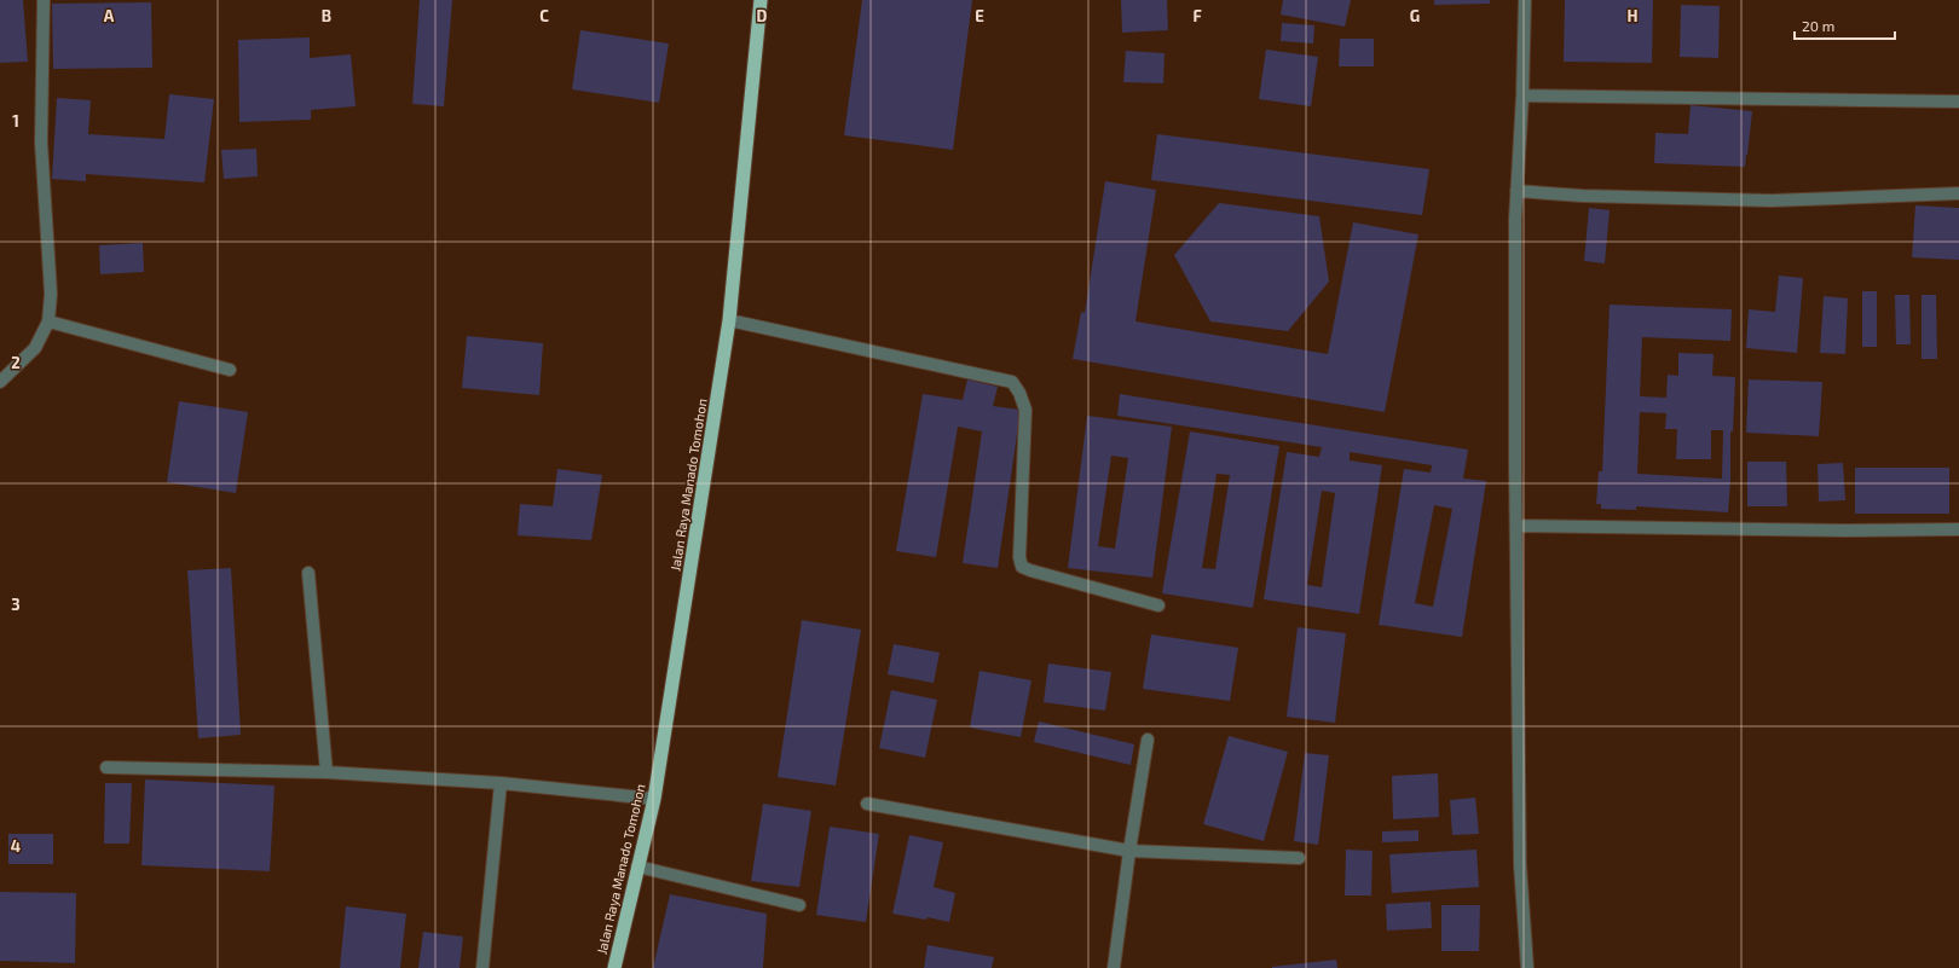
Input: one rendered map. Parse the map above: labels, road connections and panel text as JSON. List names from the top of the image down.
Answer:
{
  "streets": {
    "highway": ["Jalan Raya Manado Tomohon"]
  },
  "scale_bar": "20 m",
  "grid": {
    "columns": [
      "A",
      "B",
      "C",
      "D",
      "E",
      "F",
      "G",
      "H"
    ],
    "rows": [
      "1",
      "2",
      "3",
      "4"
    ]
  }
}
